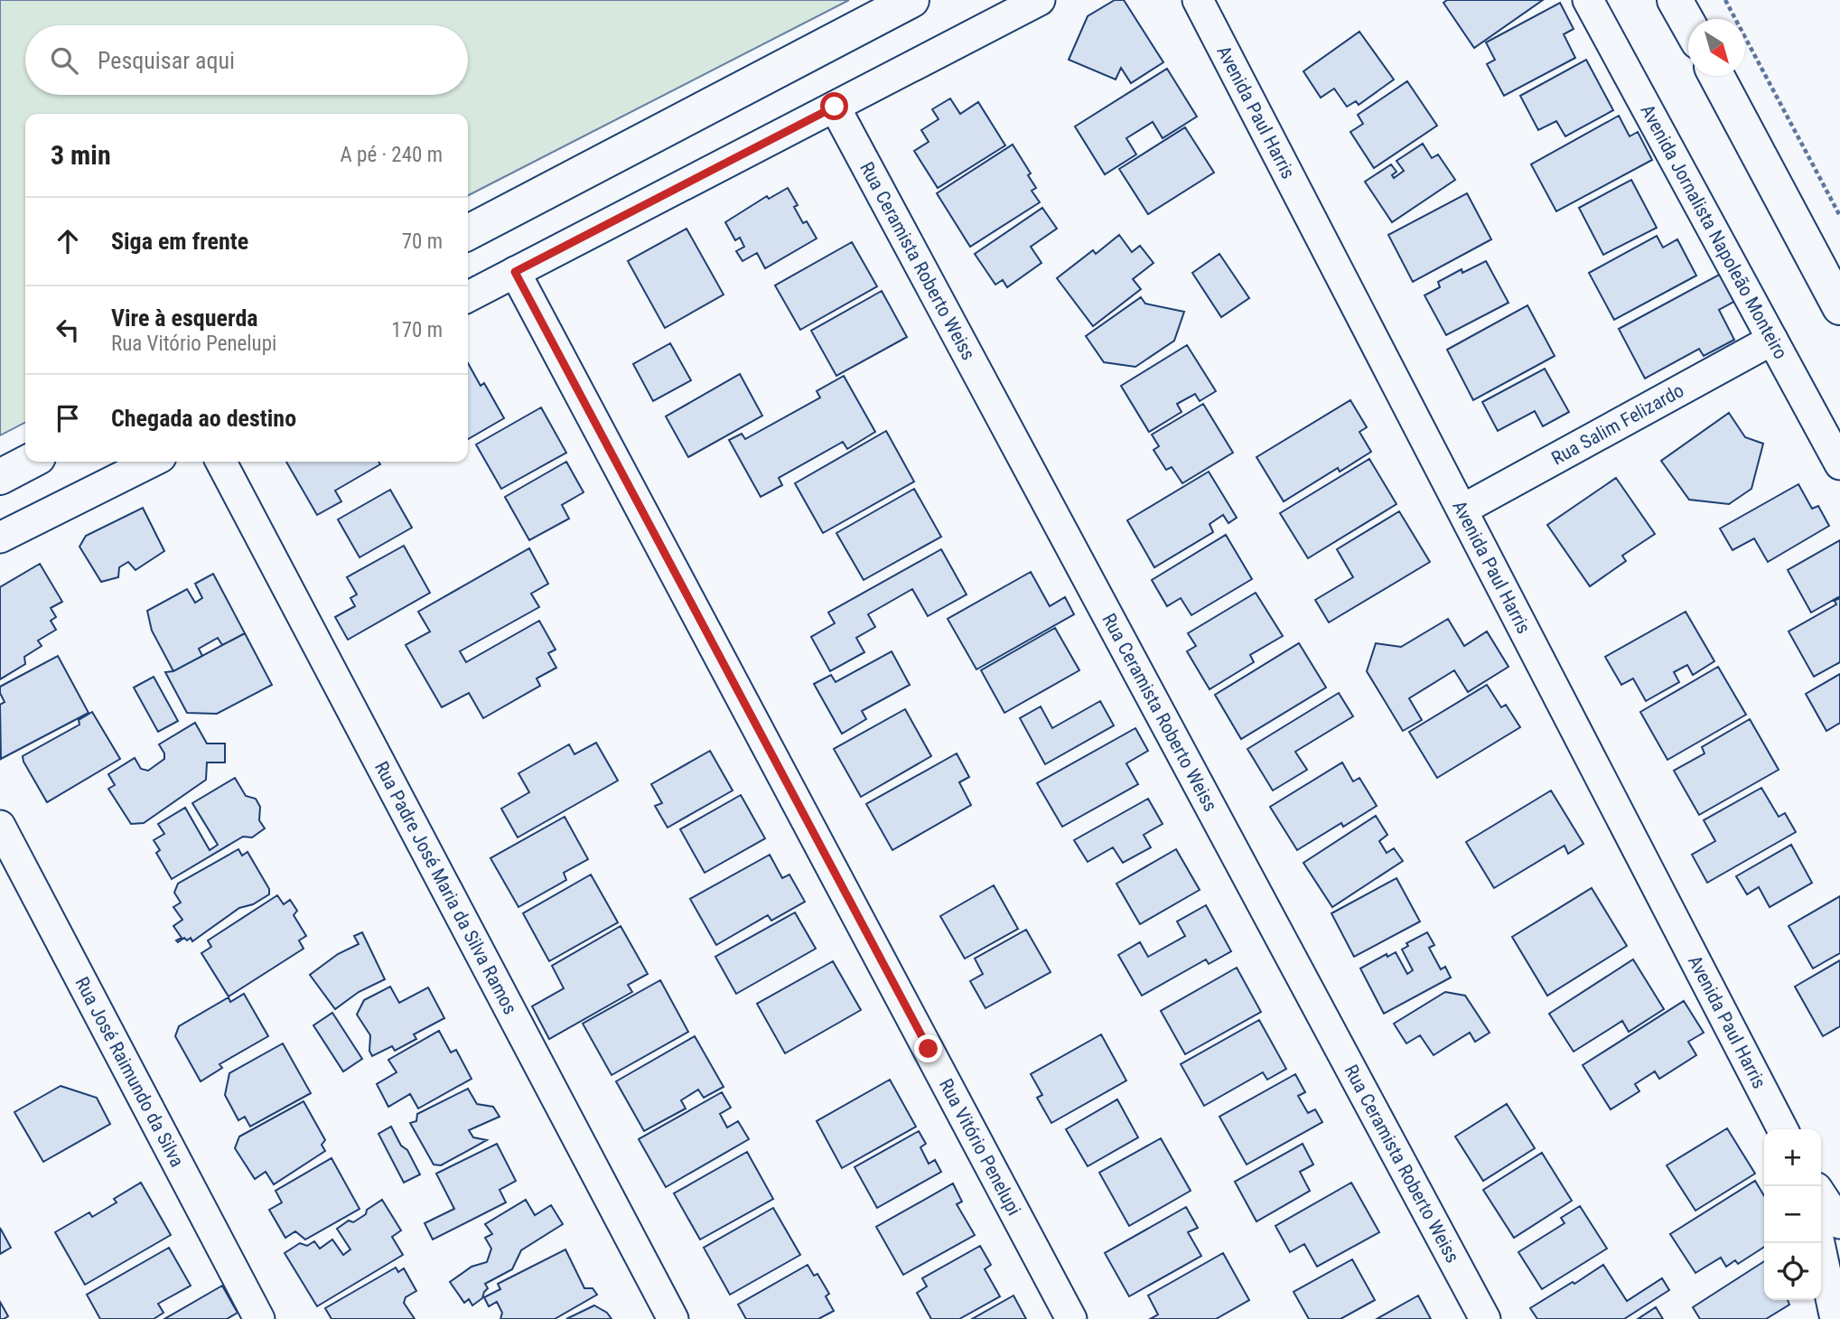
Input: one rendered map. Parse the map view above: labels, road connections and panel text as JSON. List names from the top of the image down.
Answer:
{
  "streets": {
    "street": [
      "Avenida Paul Harris",
      "Avenida Jornalista Napoleão Monteiro",
      "Rua Ceramista Roberto Weiss",
      "Rua Salim Felizardo",
      "Rua Padre José Maria da Silva Ramos",
      "Rua José Raimundo da Silva",
      "Rua Vitório Penelupi"
    ]
  },
  "crossings": [
    ["Avenida Paul Harris", "Rua Salim Felizardo"],
    ["Avenida Jornalista Napoleão Monteiro", "Rua Salim Felizardo"]
  ],
  "north": "bottom right",
  "page": {
    "search": "Pesquisar aqui",
    "heading": ["3 min", "A pé · 240 m"],
    "list": [
      ["Siga em frente", "70 m"],
      ["Vire à esquerda", "Rua Vitório Penelupi", "170 m"],
      "Chegada ao destino"
    ],
    "map_buttons": ["+", "−"]
  }
}
